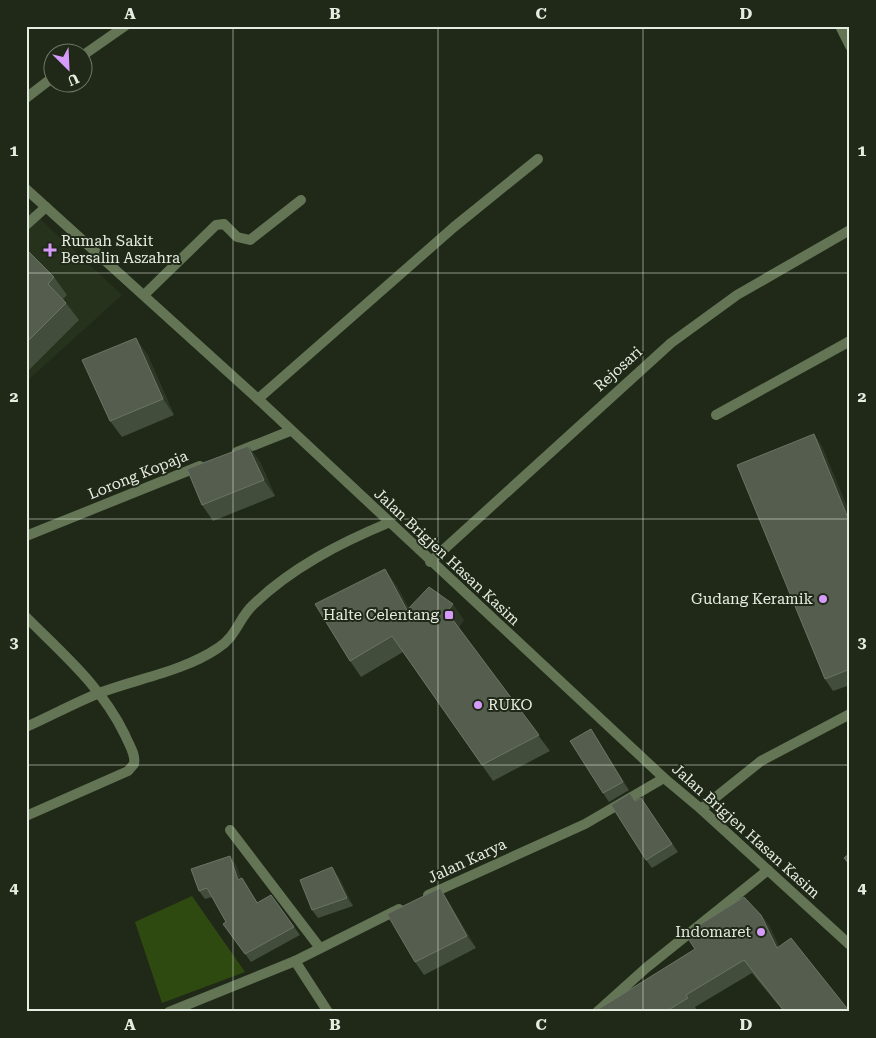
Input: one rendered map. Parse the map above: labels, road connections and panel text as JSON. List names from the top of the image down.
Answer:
{
  "streets": {
    "street": [
      "Rejosari",
      "Lorong Kopaja",
      "Jalan Brigjen Hasan Kasim",
      "Jalan Karya"
    ]
  },
  "crossings": [
    ["Rejosari", "Jalan Brigjen Hasan Kasim"],
    ["Jalan Brigjen Hasan Kasim", "Jalan Karya"]
  ],
  "places": {
    "health": ["Rumah Sakit Bersalin Aszahra"],
    "other": ["Gudang Keramik", "RUKO", "Indomaret"],
    "transit": ["Halte Celentang"]
  },
  "north": "bottom right",
  "grid": {
    "columns": [
      "A",
      "B",
      "C",
      "D"
    ],
    "rows": [
      "1",
      "2",
      "3",
      "4"
    ]
  }
}
